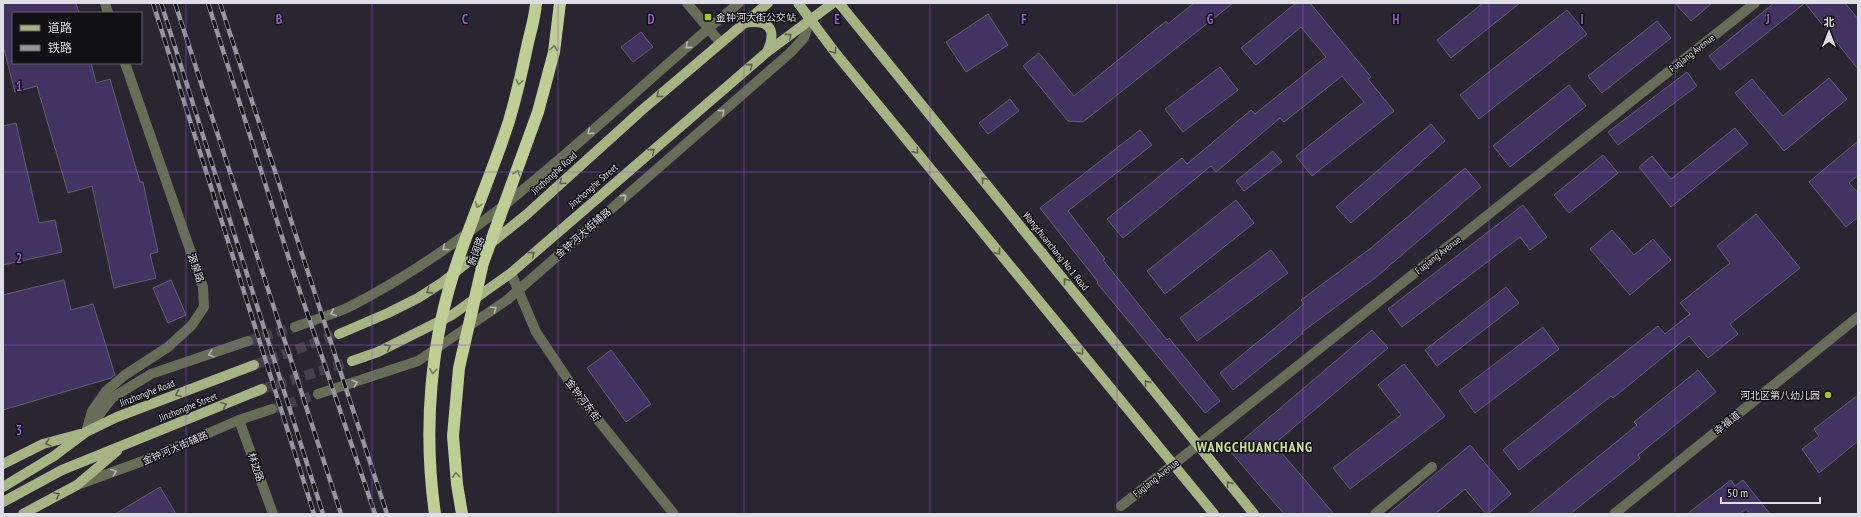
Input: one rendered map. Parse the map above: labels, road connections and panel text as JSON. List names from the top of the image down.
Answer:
{
  "streets": {
    "highway": ["新阔路"],
    "main road": ["Jinzhonghe Road", "Jinzhonghe Street", "Wangchuanchang No.1 Road"],
    "street": [
      "Fuqiang Avenue",
      "金钟河大街辅路",
      "源泉路",
      "金钟河东街",
      "幸福道",
      "林边路"
    ]
  },
  "crossings": [
    ["Fuqiang Avenue", "Wangchuanchang No.1 Road"],
    ["Jinzhonghe Road", "源泉路"],
    ["Jinzhonghe Street", "金钟河大街辅路"],
    ["Jinzhonghe Street", "金钟河东街"],
    ["金钟河大街辅路", "金钟河东街"],
    ["金钟河大街辅路", "林边路"]
  ],
  "one_way": ["Jinzhonghe Road", "Jinzhonghe Street"],
  "districts": ["WANGCHUANCHANG"],
  "places": {
    "transit": ["金钟河大街公交站"],
    "other": ["河北区第八幼儿园"]
  },
  "legend": ["道路", "铁路"],
  "scale_bar": "50 m",
  "north": "top",
  "grid": {
    "columns": [
      "B",
      "C",
      "D",
      "E",
      "F",
      "G",
      "H",
      "I",
      "J"
    ],
    "rows": ["1", "2", "3"]
  }
}
